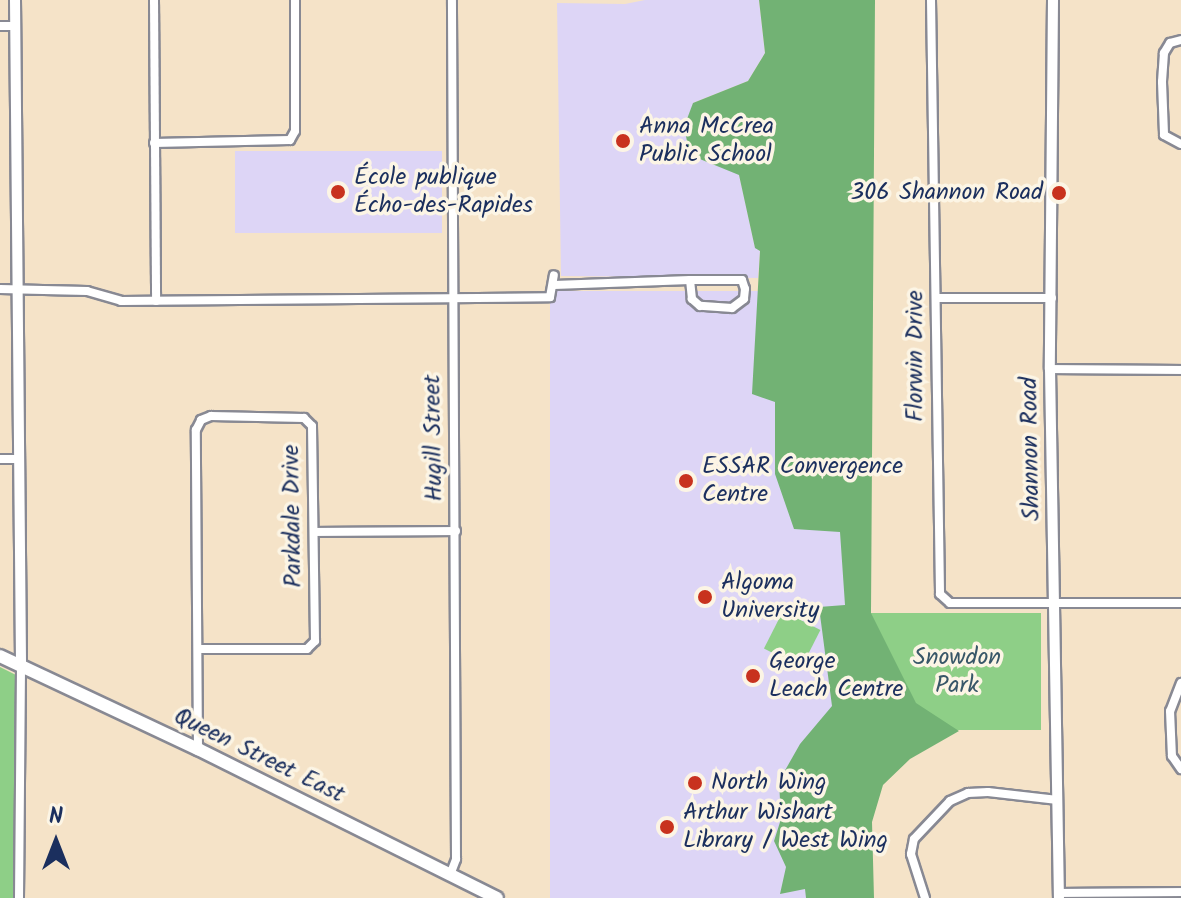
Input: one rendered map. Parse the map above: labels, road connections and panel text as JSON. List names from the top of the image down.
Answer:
{
  "streets": {
    "main road": ["Queen Street East"],
    "street": [
      "Florwin Drive",
      "Hugill Street",
      "Shannon Road",
      "Parkdale Drive"
    ]
  },
  "crossings": [
    ["Florwin Drive", "Shannon Road"],
    ["Hugill Street", "Queen Street East"],
    ["Parkdale Drive", "Queen Street East"]
  ],
  "parks": ["Snowdon Park"],
  "places": [
    "Anna McCrea Public School",
    "École publique Écho-des-Rapides",
    "306 Shannon Road",
    "ESSAR Convergence Centre",
    "Algoma University",
    "George Leach Centre",
    "North Wing",
    "Arthur Wishart Library / West Wing"
  ],
  "north": "top"
}
